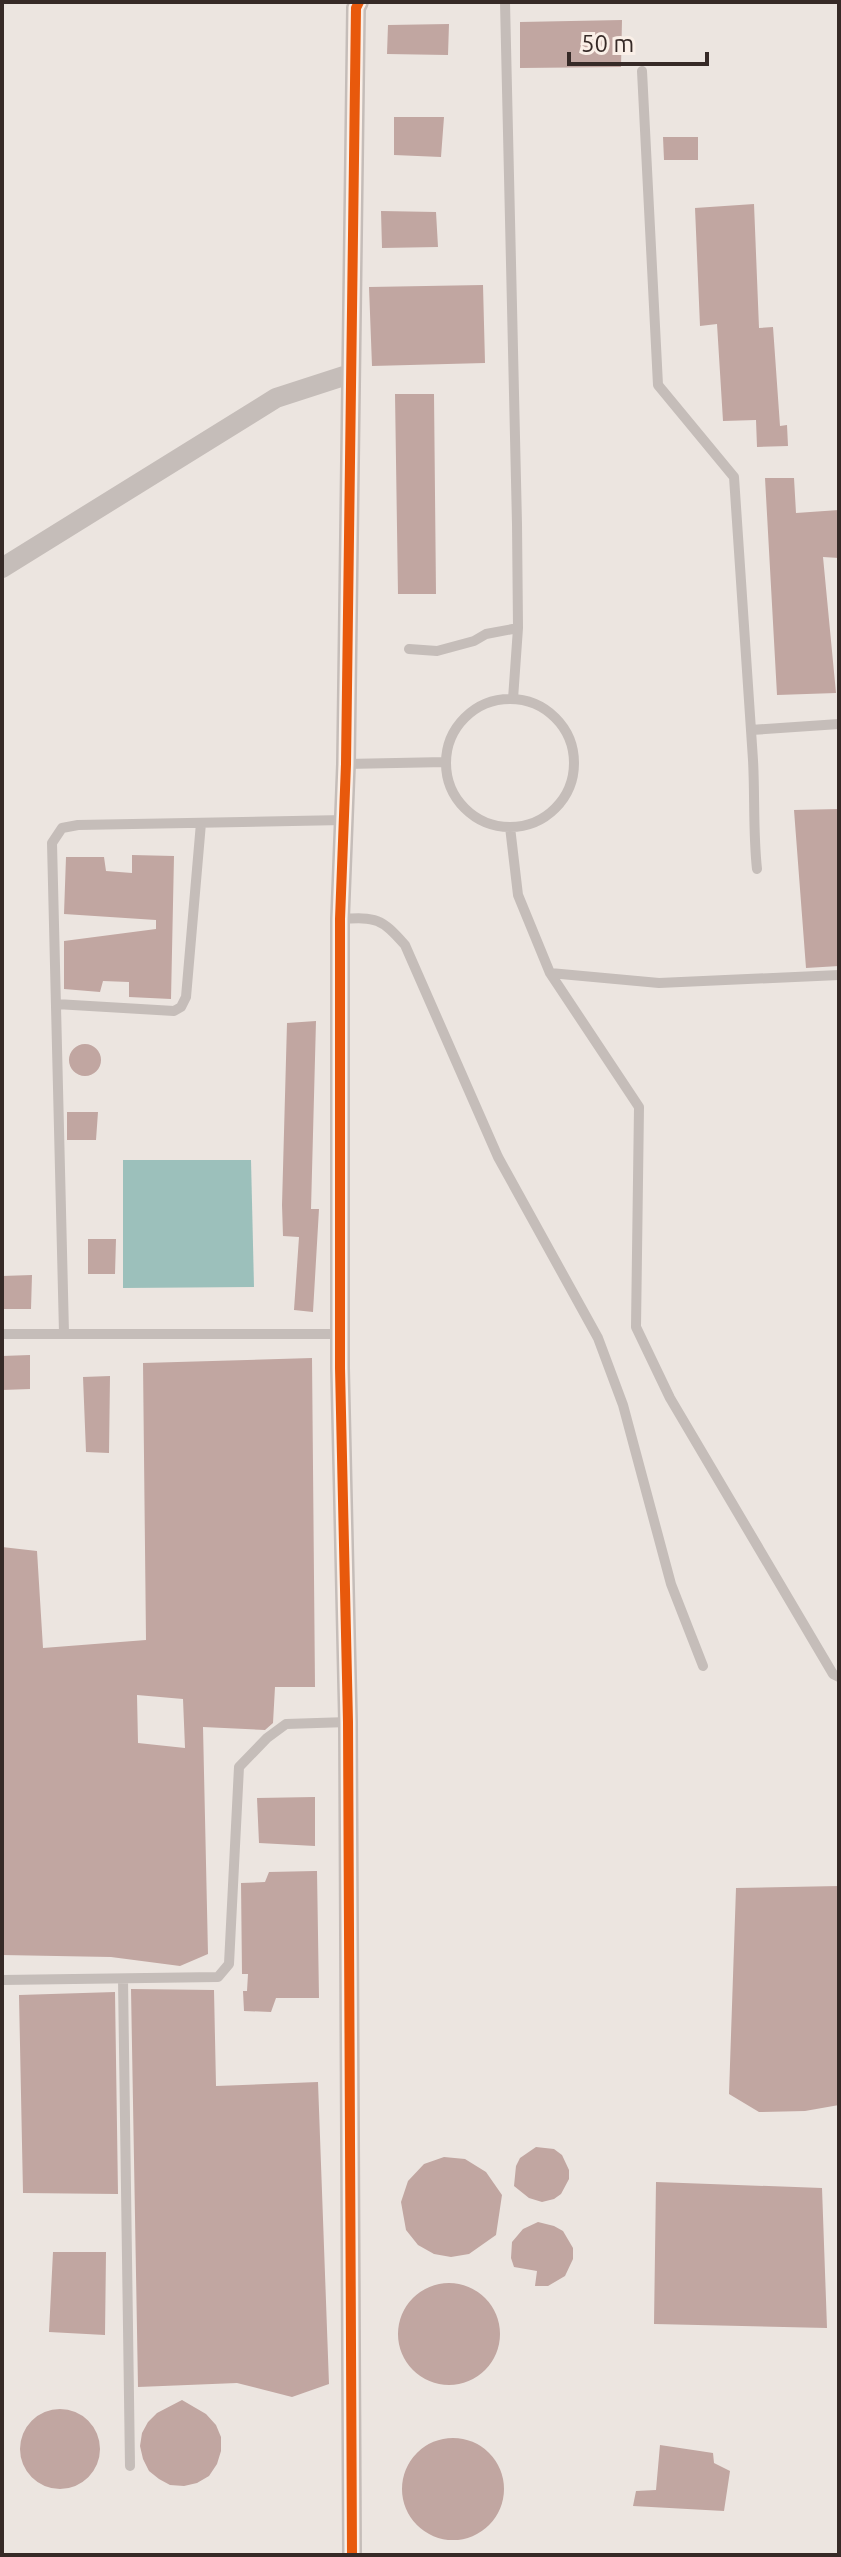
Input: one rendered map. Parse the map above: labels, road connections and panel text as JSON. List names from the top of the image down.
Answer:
{
  "scale_bar": "50 m"
}
